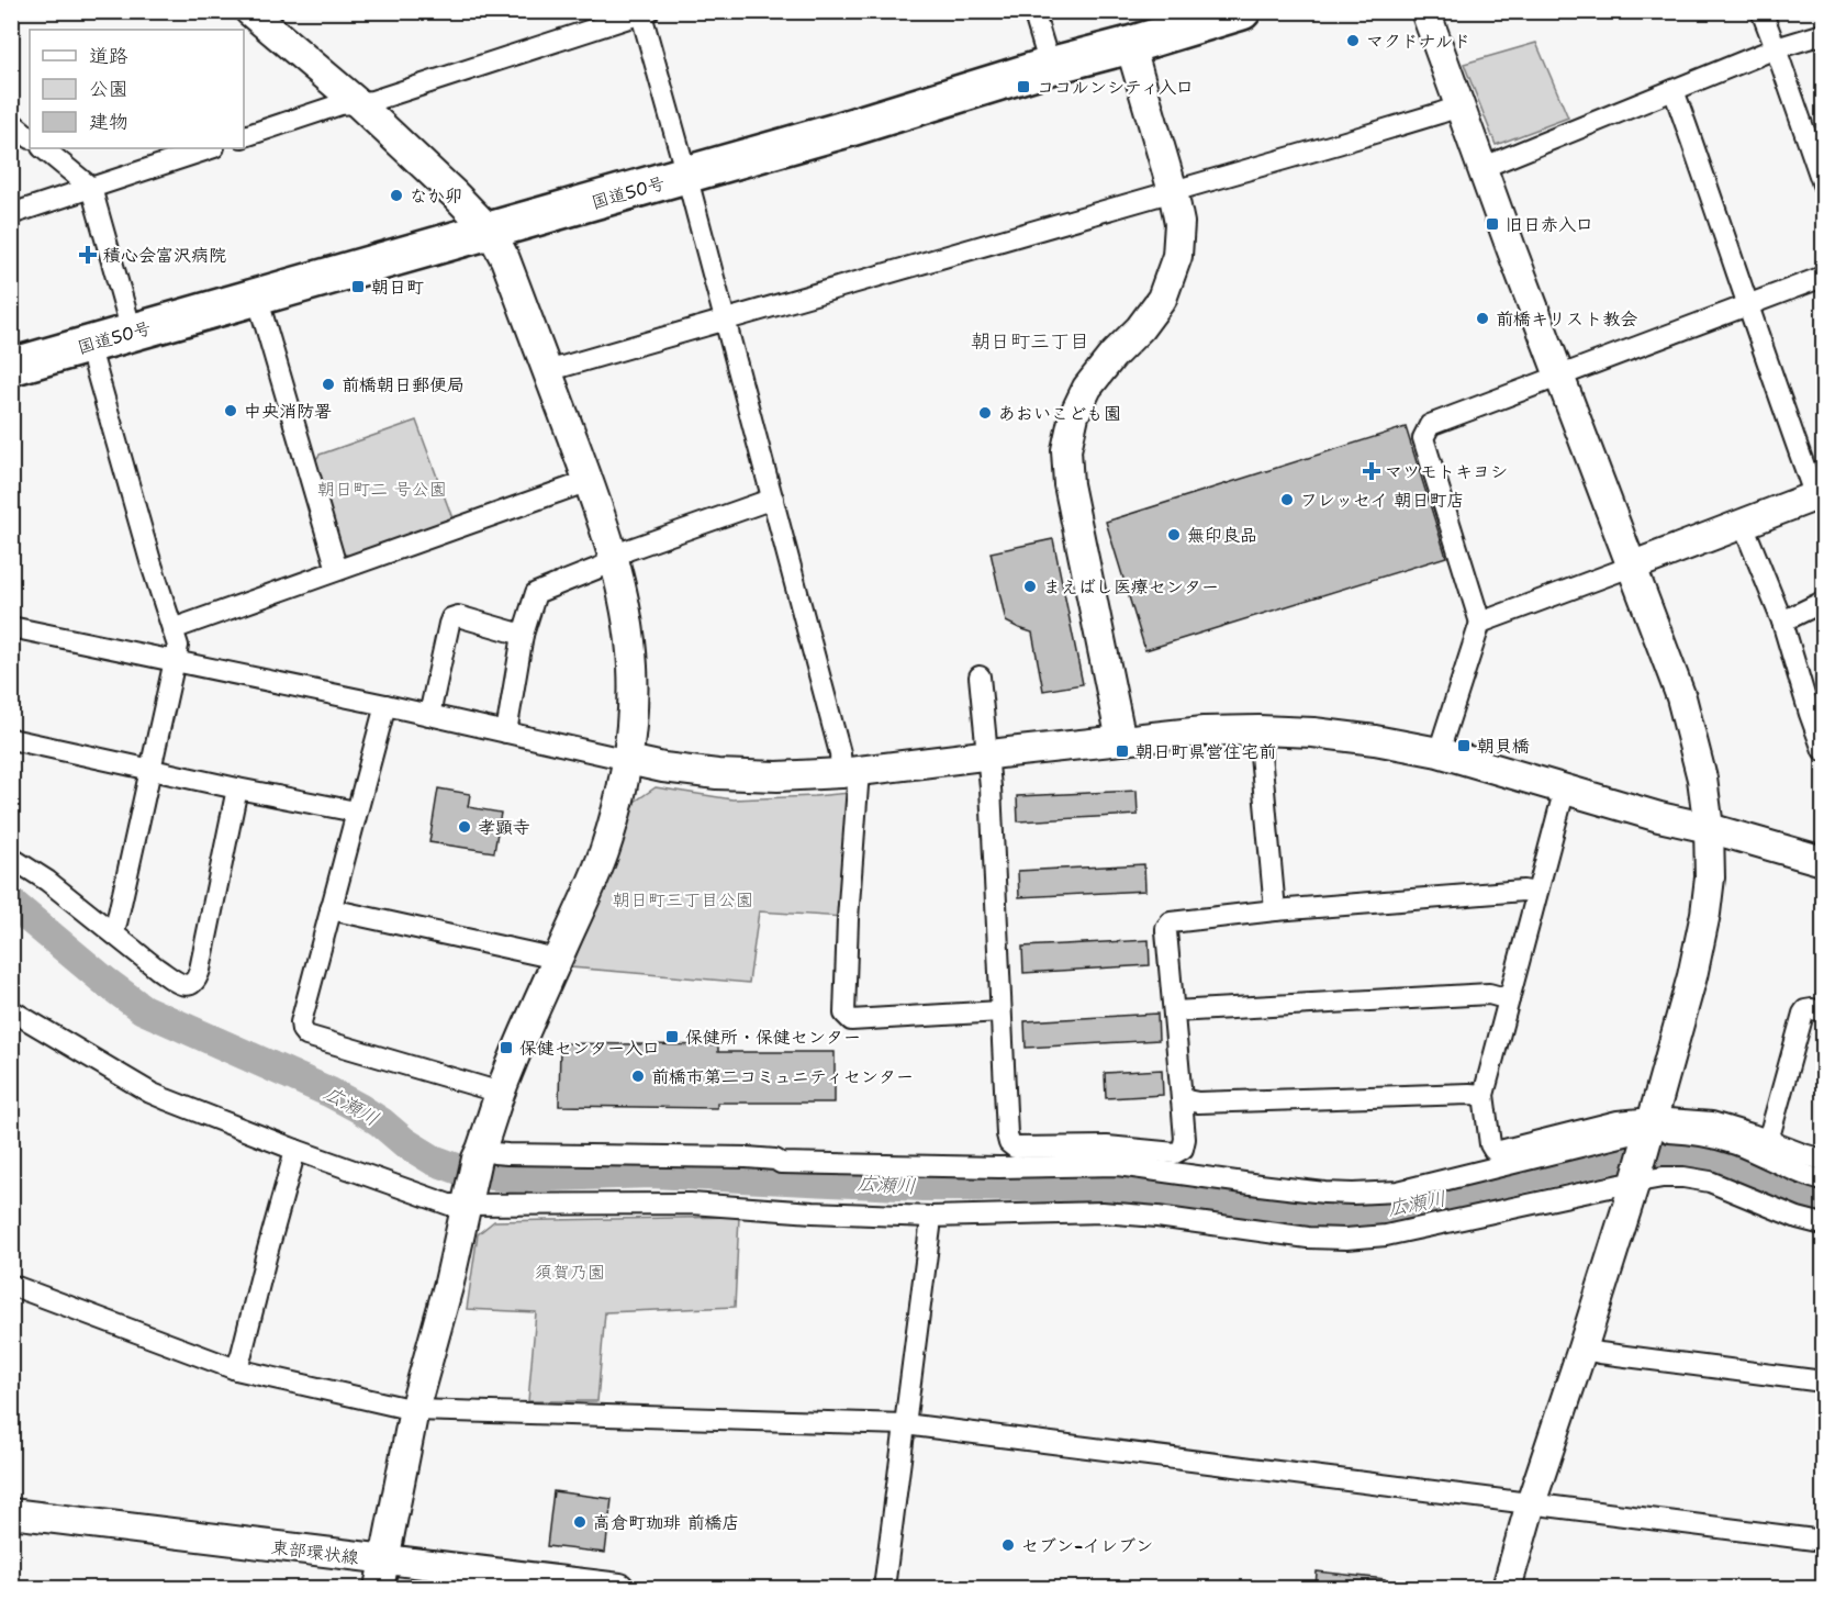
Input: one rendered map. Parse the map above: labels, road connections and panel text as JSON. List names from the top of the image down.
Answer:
{
  "streets": {
    "highway": ["国道50号"],
    "street": ["東部環状線"]
  },
  "districts": ["朝日町三丁目"],
  "water": ["広瀬川"],
  "parks": ["朝日町二 号公園", "朝日町三丁目公園", "須賀乃園"],
  "places": {
    "other": [
      "マクドナルド",
      "なか卯",
      "前橋キリスト教会",
      "前橋朝日郵便局",
      "中央消防署",
      "あおいこども園",
      "フレッセイ 朝日町店",
      "無印良品",
      "まえばし医療センター",
      "孝顕寺",
      "前橋市第二コミュニティセンター",
      "高倉町珈琲 前橋店",
      "セブン-イレブン"
    ],
    "transit": [
      "ココルンシティ入口",
      "旧日赤入口",
      "朝日町",
      "朝貝橋",
      "朝日町県営住宅前",
      "保健所・保健センター",
      "保健センター入口"
    ],
    "health": ["積心会富沢病院", "マツモトキヨシ"]
  },
  "legend": ["道路", "公園", "建物"]
}
